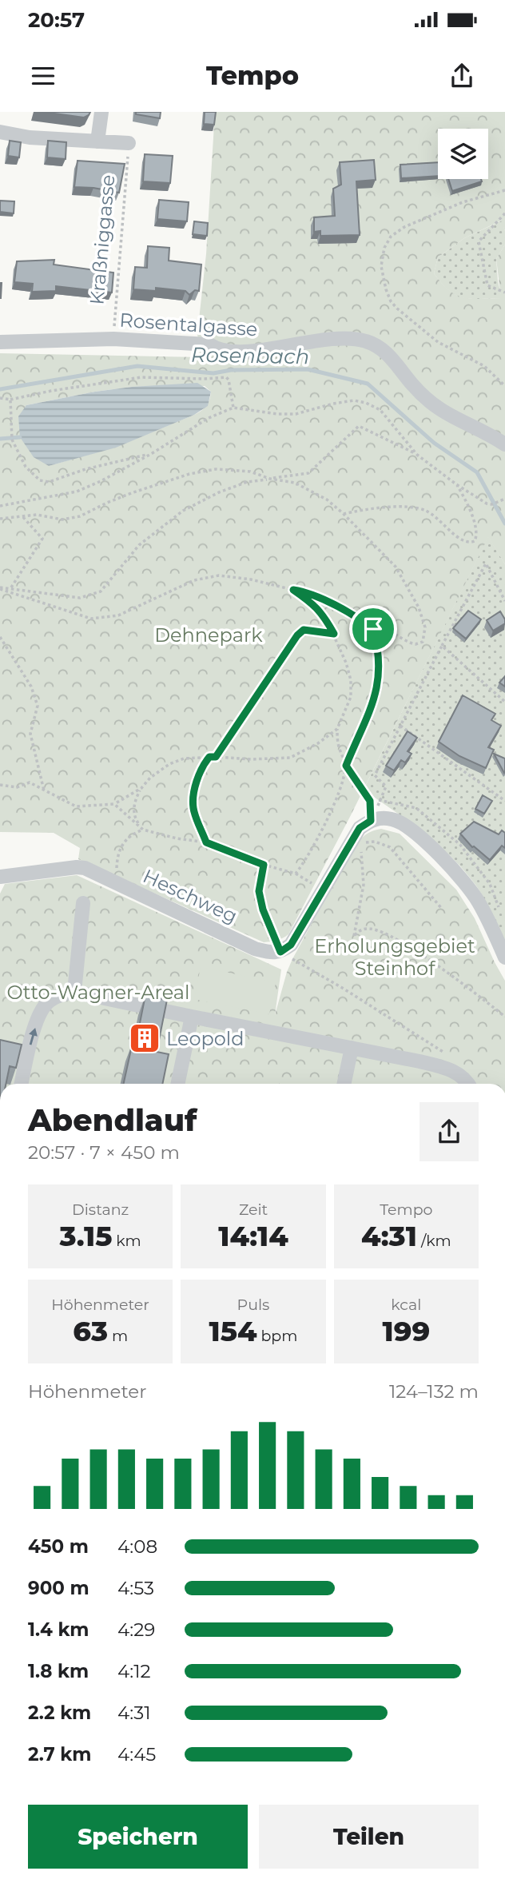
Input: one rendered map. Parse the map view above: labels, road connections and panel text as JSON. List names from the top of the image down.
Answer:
{
  "streets": {
    "street": ["Rosentalgasse", "Heschweg"],
    "path": ["Kraßniggasse"]
  },
  "crossings": [
    ["Kraßniggasse", "Rosentalgasse"]
  ],
  "water": ["Rosenbach"],
  "parks": ["Dehnepark", "Erholungsgebiet Steinhof", "Otto-Wagner-Areal"],
  "places": {
    "building": ["Leopold"]
  },
  "page": {
    "status": "20:57",
    "header": "Tempo",
    "heading": ["Abendlauf", "20:57 · 7 × 450 m"],
    "stats": [
      ["Distanz", "3.15 km"],
      ["Zeit", "14:14"],
      ["Tempo", "4:31 /km"],
      ["Höhenmeter", "63 m"],
      ["Puls", "154 bpm"],
      ["kcal", "199"]
    ],
    "chart": ["Höhenmeter", "124–132 m"],
    "list": [
      {
        "name": "450 m",
        "note": "4:08"
      },
      {
        "name": "900 m",
        "note": "4:53"
      },
      {
        "name": "1.4 km",
        "note": "4:29"
      },
      {
        "name": "1.8 km",
        "note": "4:12"
      },
      {
        "name": "2.2 km",
        "note": "4:31"
      },
      {
        "name": "2.7 km",
        "note": "4:45"
      }
    ],
    "buttons": ["Speichern", "Teilen"]
  }
}
